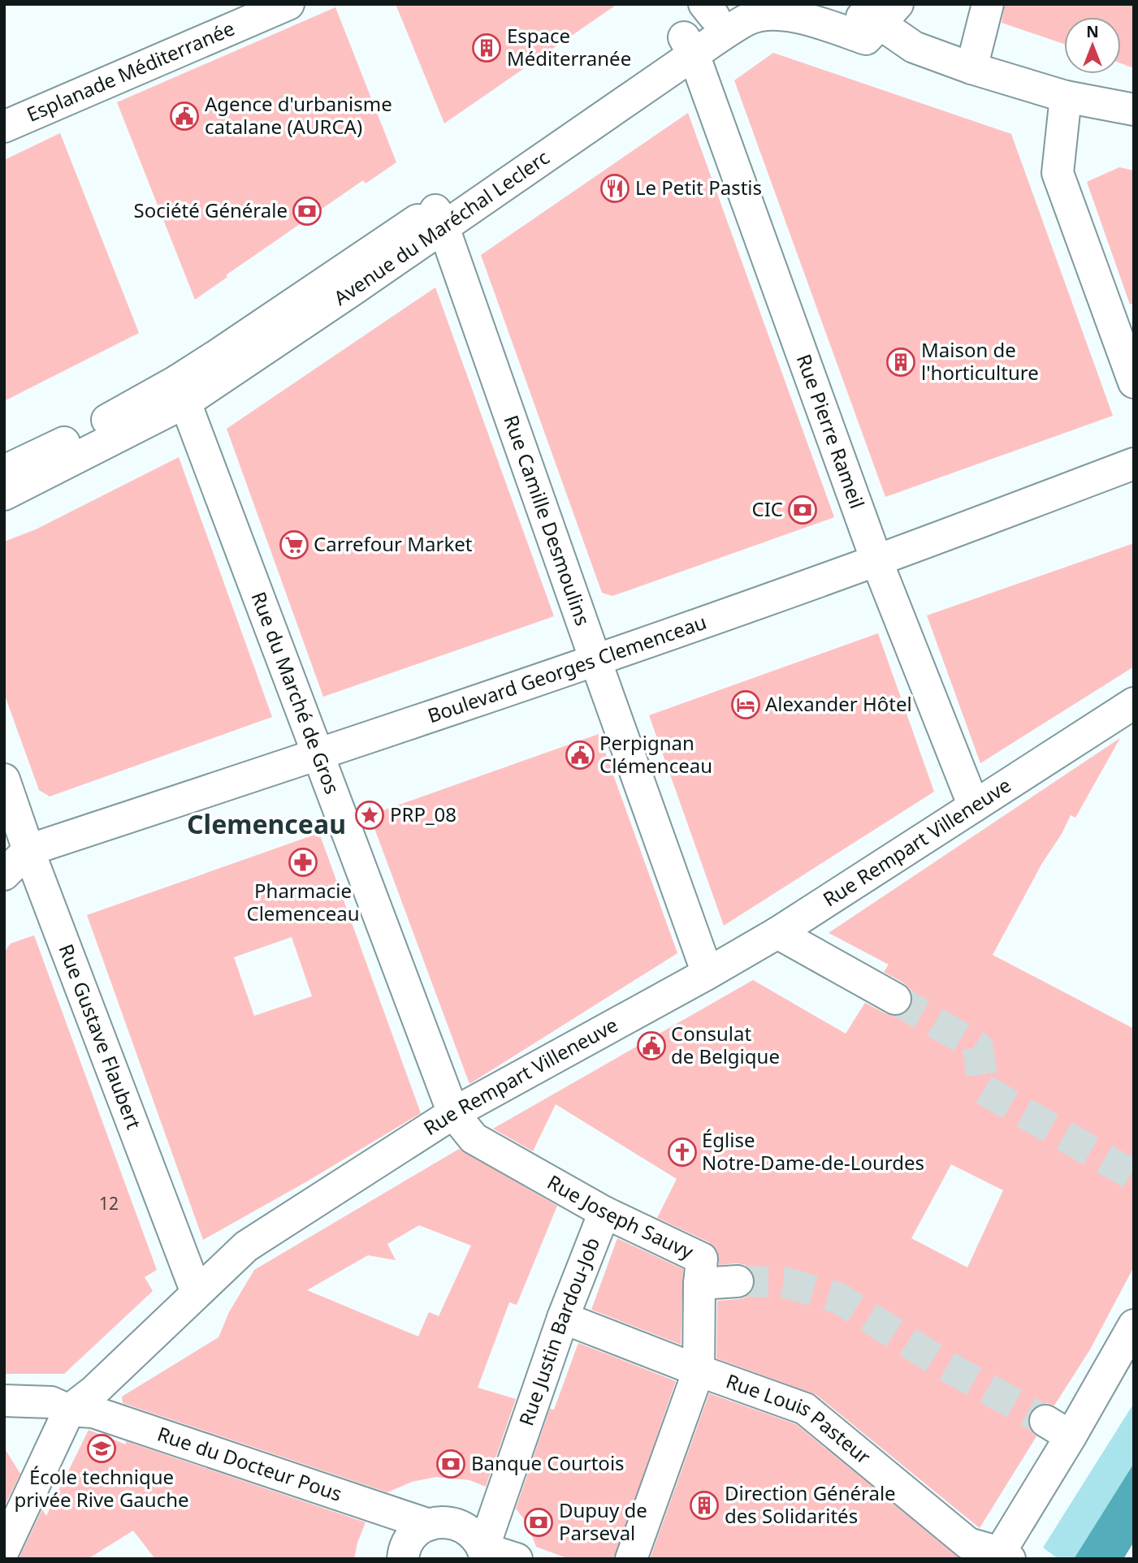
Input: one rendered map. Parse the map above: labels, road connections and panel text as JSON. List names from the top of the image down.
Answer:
{
  "streets": {
    "street": [
      "Esplanade Méditerranée",
      "Avenue du Maréchal Leclerc",
      "Rue Pierre Rameil",
      "Rue Camille Desmoulins",
      "Boulevard Georges Clemenceau",
      "Rue du Marché de Gros",
      "Rue Rempart Villeneuve",
      "Rue Gustave Flaubert",
      "Rue Joseph Sauvy",
      "Rue Justin Bardou-Job",
      "Rue Louis Pasteur",
      "Rue du Docteur Pous"
    ]
  },
  "crossings": [
    ["Avenue du Maréchal Leclerc", "Rue Pierre Rameil"],
    ["Avenue du Maréchal Leclerc", "Rue Camille Desmoulins"],
    ["Avenue du Maréchal Leclerc", "Rue du Marché de Gros"],
    ["Rue Pierre Rameil", "Boulevard Georges Clemenceau"],
    ["Rue Pierre Rameil", "Rue Rempart Villeneuve"],
    ["Rue Camille Desmoulins", "Boulevard Georges Clemenceau"],
    ["Rue Camille Desmoulins", "Rue Rempart Villeneuve"],
    ["Boulevard Georges Clemenceau", "Rue du Marché de Gros"],
    ["Boulevard Georges Clemenceau", "Rue Gustave Flaubert"],
    ["Rue du Marché de Gros", "Rue Rempart Villeneuve"],
    ["Rue du Marché de Gros", "Rue Joseph Sauvy"],
    ["Rue Rempart Villeneuve", "Rue Gustave Flaubert"],
    ["Rue Rempart Villeneuve", "Rue Joseph Sauvy"],
    ["Rue Rempart Villeneuve", "Rue du Docteur Pous"],
    ["Rue Joseph Sauvy", "Rue Justin Bardou-Job"],
    ["Rue Joseph Sauvy", "Rue Louis Pasteur"],
    ["Rue Justin Bardou-Job", "Rue Louis Pasteur"],
    ["Rue Justin Bardou-Job", "Rue du Docteur Pous"]
  ],
  "districts": ["Clemenceau"],
  "places": {
    "building": ["Espace Méditerranée", "Maison de l'horticulture", "Direction Générale des Solidarités"],
    "public building": ["Agence d'urbanisme catalane (AURCA)", "Perpignan Clémenceau", "Consulat de Belgique"],
    "restaurant": ["Le Petit Pastis"],
    "bank": [
      "Société Générale",
      "CIC",
      "Banque Courtois",
      "Dupuy de Parseval"
    ],
    "supermarket": ["Carrefour Market"],
    "hotel": ["Alexander Hôtel"],
    "place": ["PRP_08"],
    "pharmacy": ["Pharmacie Clemenceau"],
    "church": ["Église Notre-Dame-de-Lourdes"],
    "school or university": ["École technique privée Rive Gauche"]
  },
  "house_numbers": ["12"],
  "north": "top"
}
